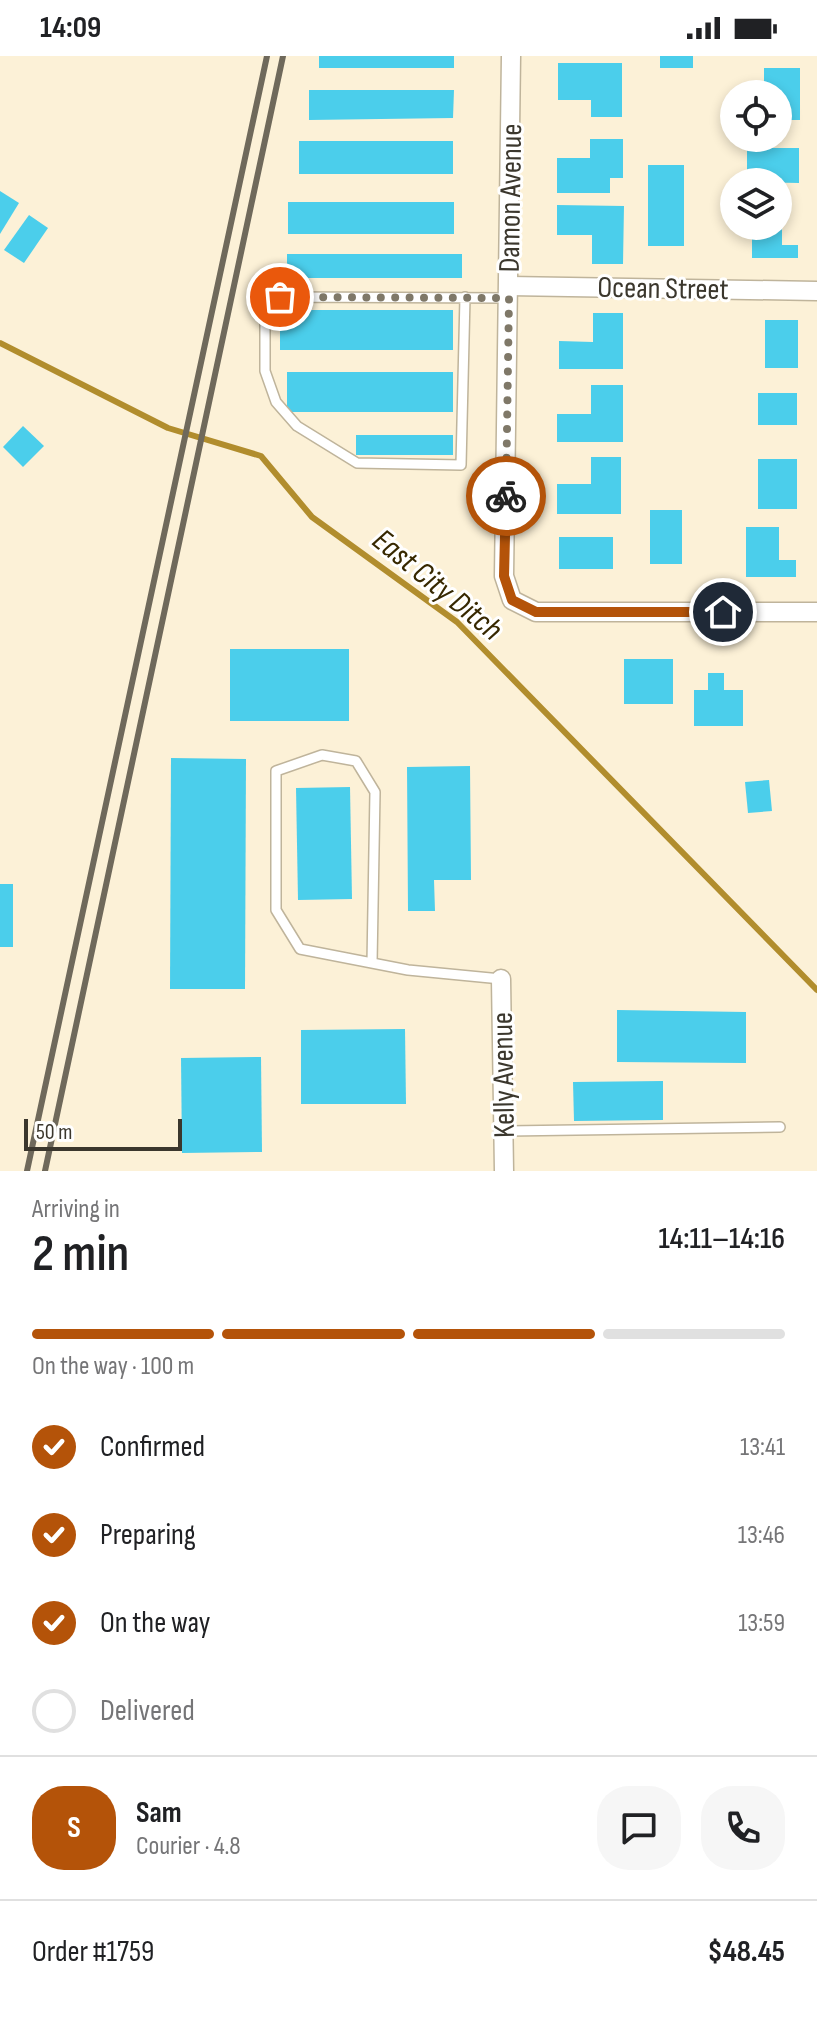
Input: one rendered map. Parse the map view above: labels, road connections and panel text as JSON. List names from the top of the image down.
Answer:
{
  "streets": {
    "street": ["Damon Avenue", "Ocean Street", "Kelly Avenue"]
  },
  "crossings": [
    ["Damon Avenue", "Ocean Street"]
  ],
  "water": ["East City Ditch"],
  "scale_bar": "50 m",
  "page": {
    "status": "14:09",
    "scale": "50 m",
    "heading": ["2 min", "Arriving in", "14:11–14:16"],
    "panel": [
      "Sam",
      "Courier · 4.8",
      "Order #1759",
      "$48.45"
    ],
    "bar": "On the way · 100 m",
    "list": [
      ["Confirmed", "13:41"],
      ["Preparing", "13:46"],
      ["On the way", "13:59"],
      "Delivered"
    ],
    "round": "S"
  }
}
